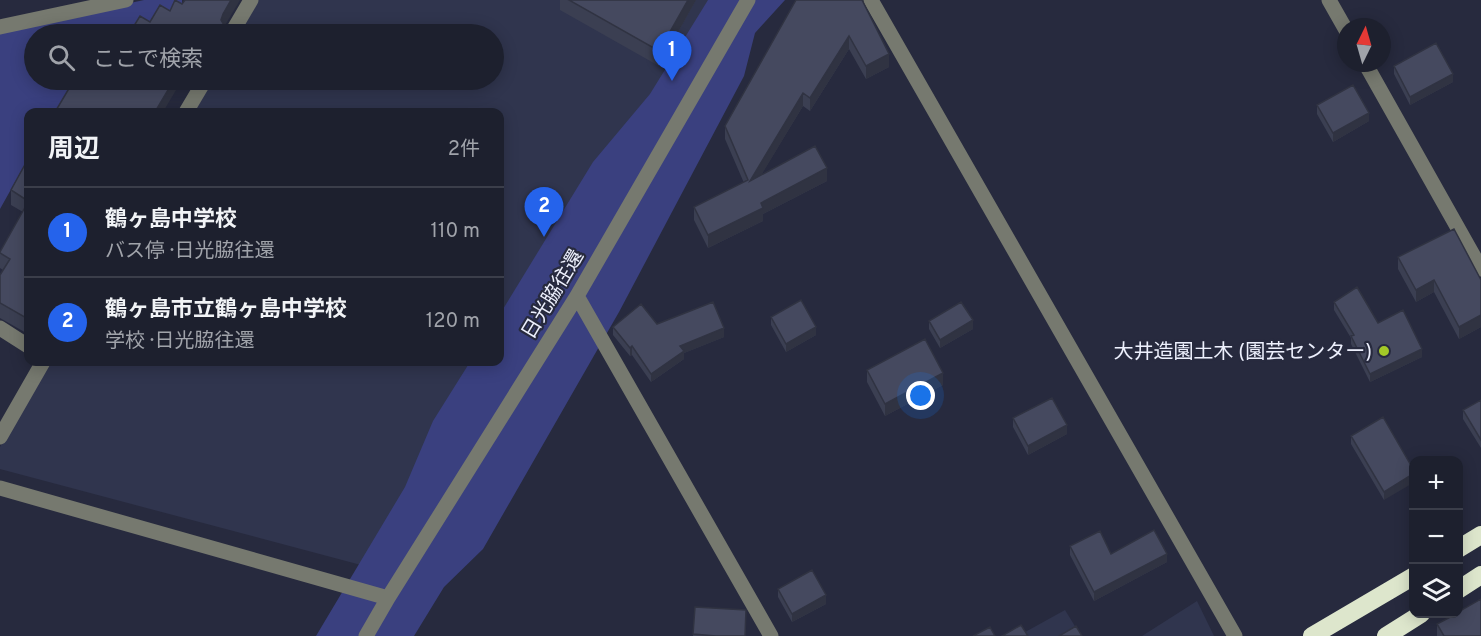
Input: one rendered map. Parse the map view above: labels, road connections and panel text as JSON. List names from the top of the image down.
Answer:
{
  "streets": {
    "street": ["日光脇往還"]
  },
  "places": ["大井造園土木 (園芸センター)"],
  "north": "top",
  "page": {
    "search": "ここで検索",
    "pins": ["1", "2"],
    "heading": ["周辺", "2件"],
    "list": [
      {
        "mark": "1",
        "name": "鶴ヶ島中学校",
        "note": "バス停 · 日光脇往還",
        "value": "110 m"
      },
      {
        "mark": "2",
        "name": "鶴ヶ島市立鶴ヶ島中学校",
        "note": "学校 · 日光脇往還",
        "value": "120 m"
      }
    ],
    "map_buttons": ["+", "−"]
  }
}
